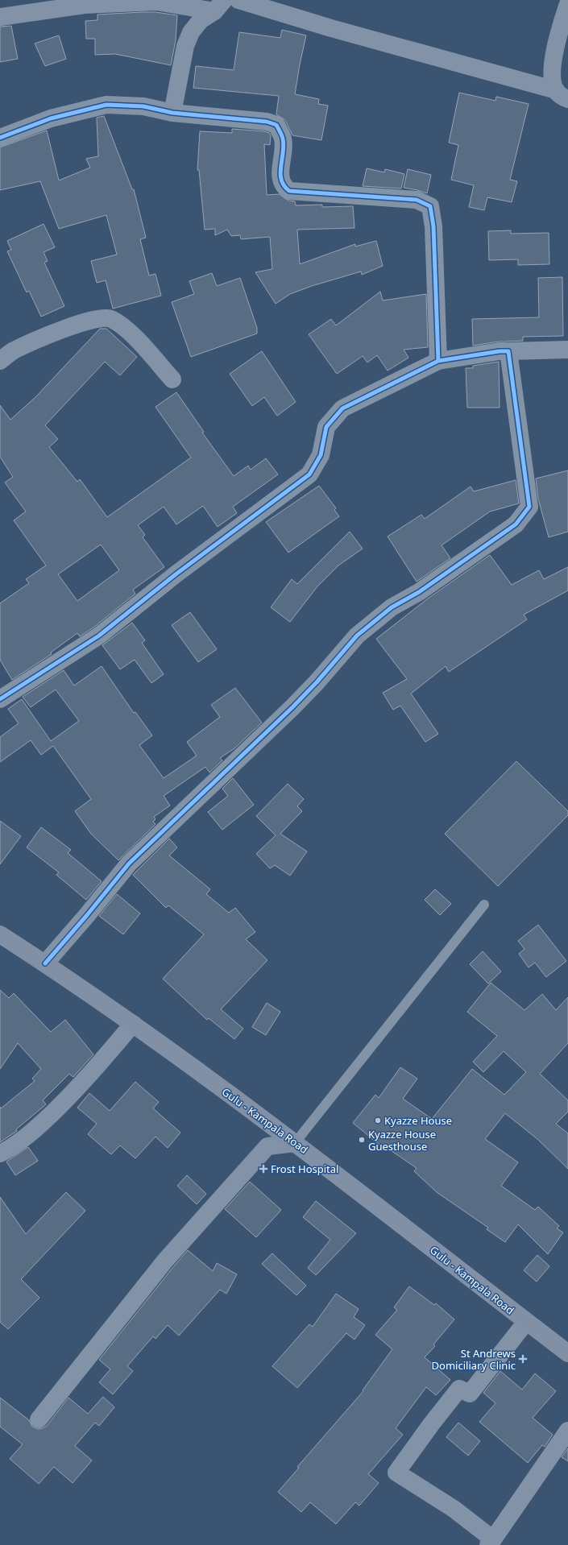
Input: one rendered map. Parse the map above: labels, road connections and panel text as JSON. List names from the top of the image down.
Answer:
{
  "streets": {
    "main road": ["Gulu - Kampala Road"]
  },
  "places": {
    "other": ["Kyazze House", "Kyazze House Guesthouse"],
    "health": ["Frost Hospital", "St Andrews Domiciliary Clinic"]
  }
}
